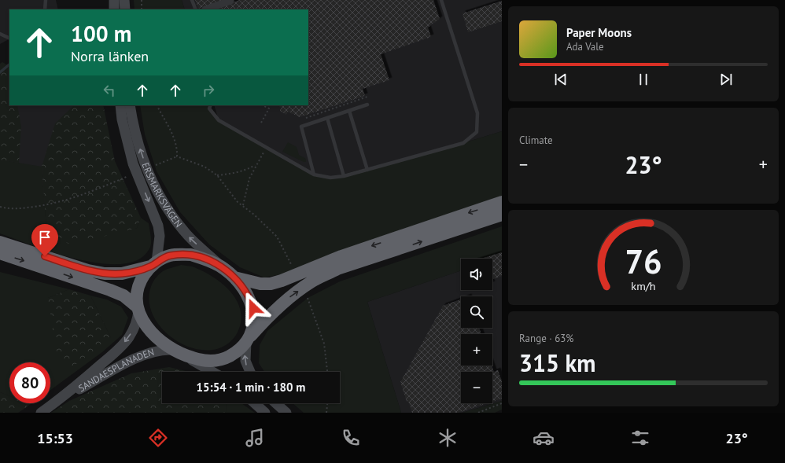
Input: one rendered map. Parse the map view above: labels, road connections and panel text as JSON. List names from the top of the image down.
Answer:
{
  "streets": {
    "main road": ["ERSMARKSVÄGEN", "SANDAESPLANADEN"]
  },
  "crossings": [
    ["ERSMARKSVÄGEN", "SANDAESPLANADEN"]
  ],
  "one_way": ["SANDAESPLANADEN"],
  "page": {
    "turn": ["100 m", "Norra länken"],
    "song": ["Paper Moons", "Ada Vale"],
    "tile": [
      "Climate",
      ["Range · 63%", "315 km"]
    ],
    "heat": ["−", "23°", "+"],
    "map_buttons": ["+", "−"],
    "limit": "80",
    "trip": "15:54 · 1 min · 180 m",
    "tabs": ["15:53", "23°"],
    "gauge": ["76", "km/h"]
  }
}
